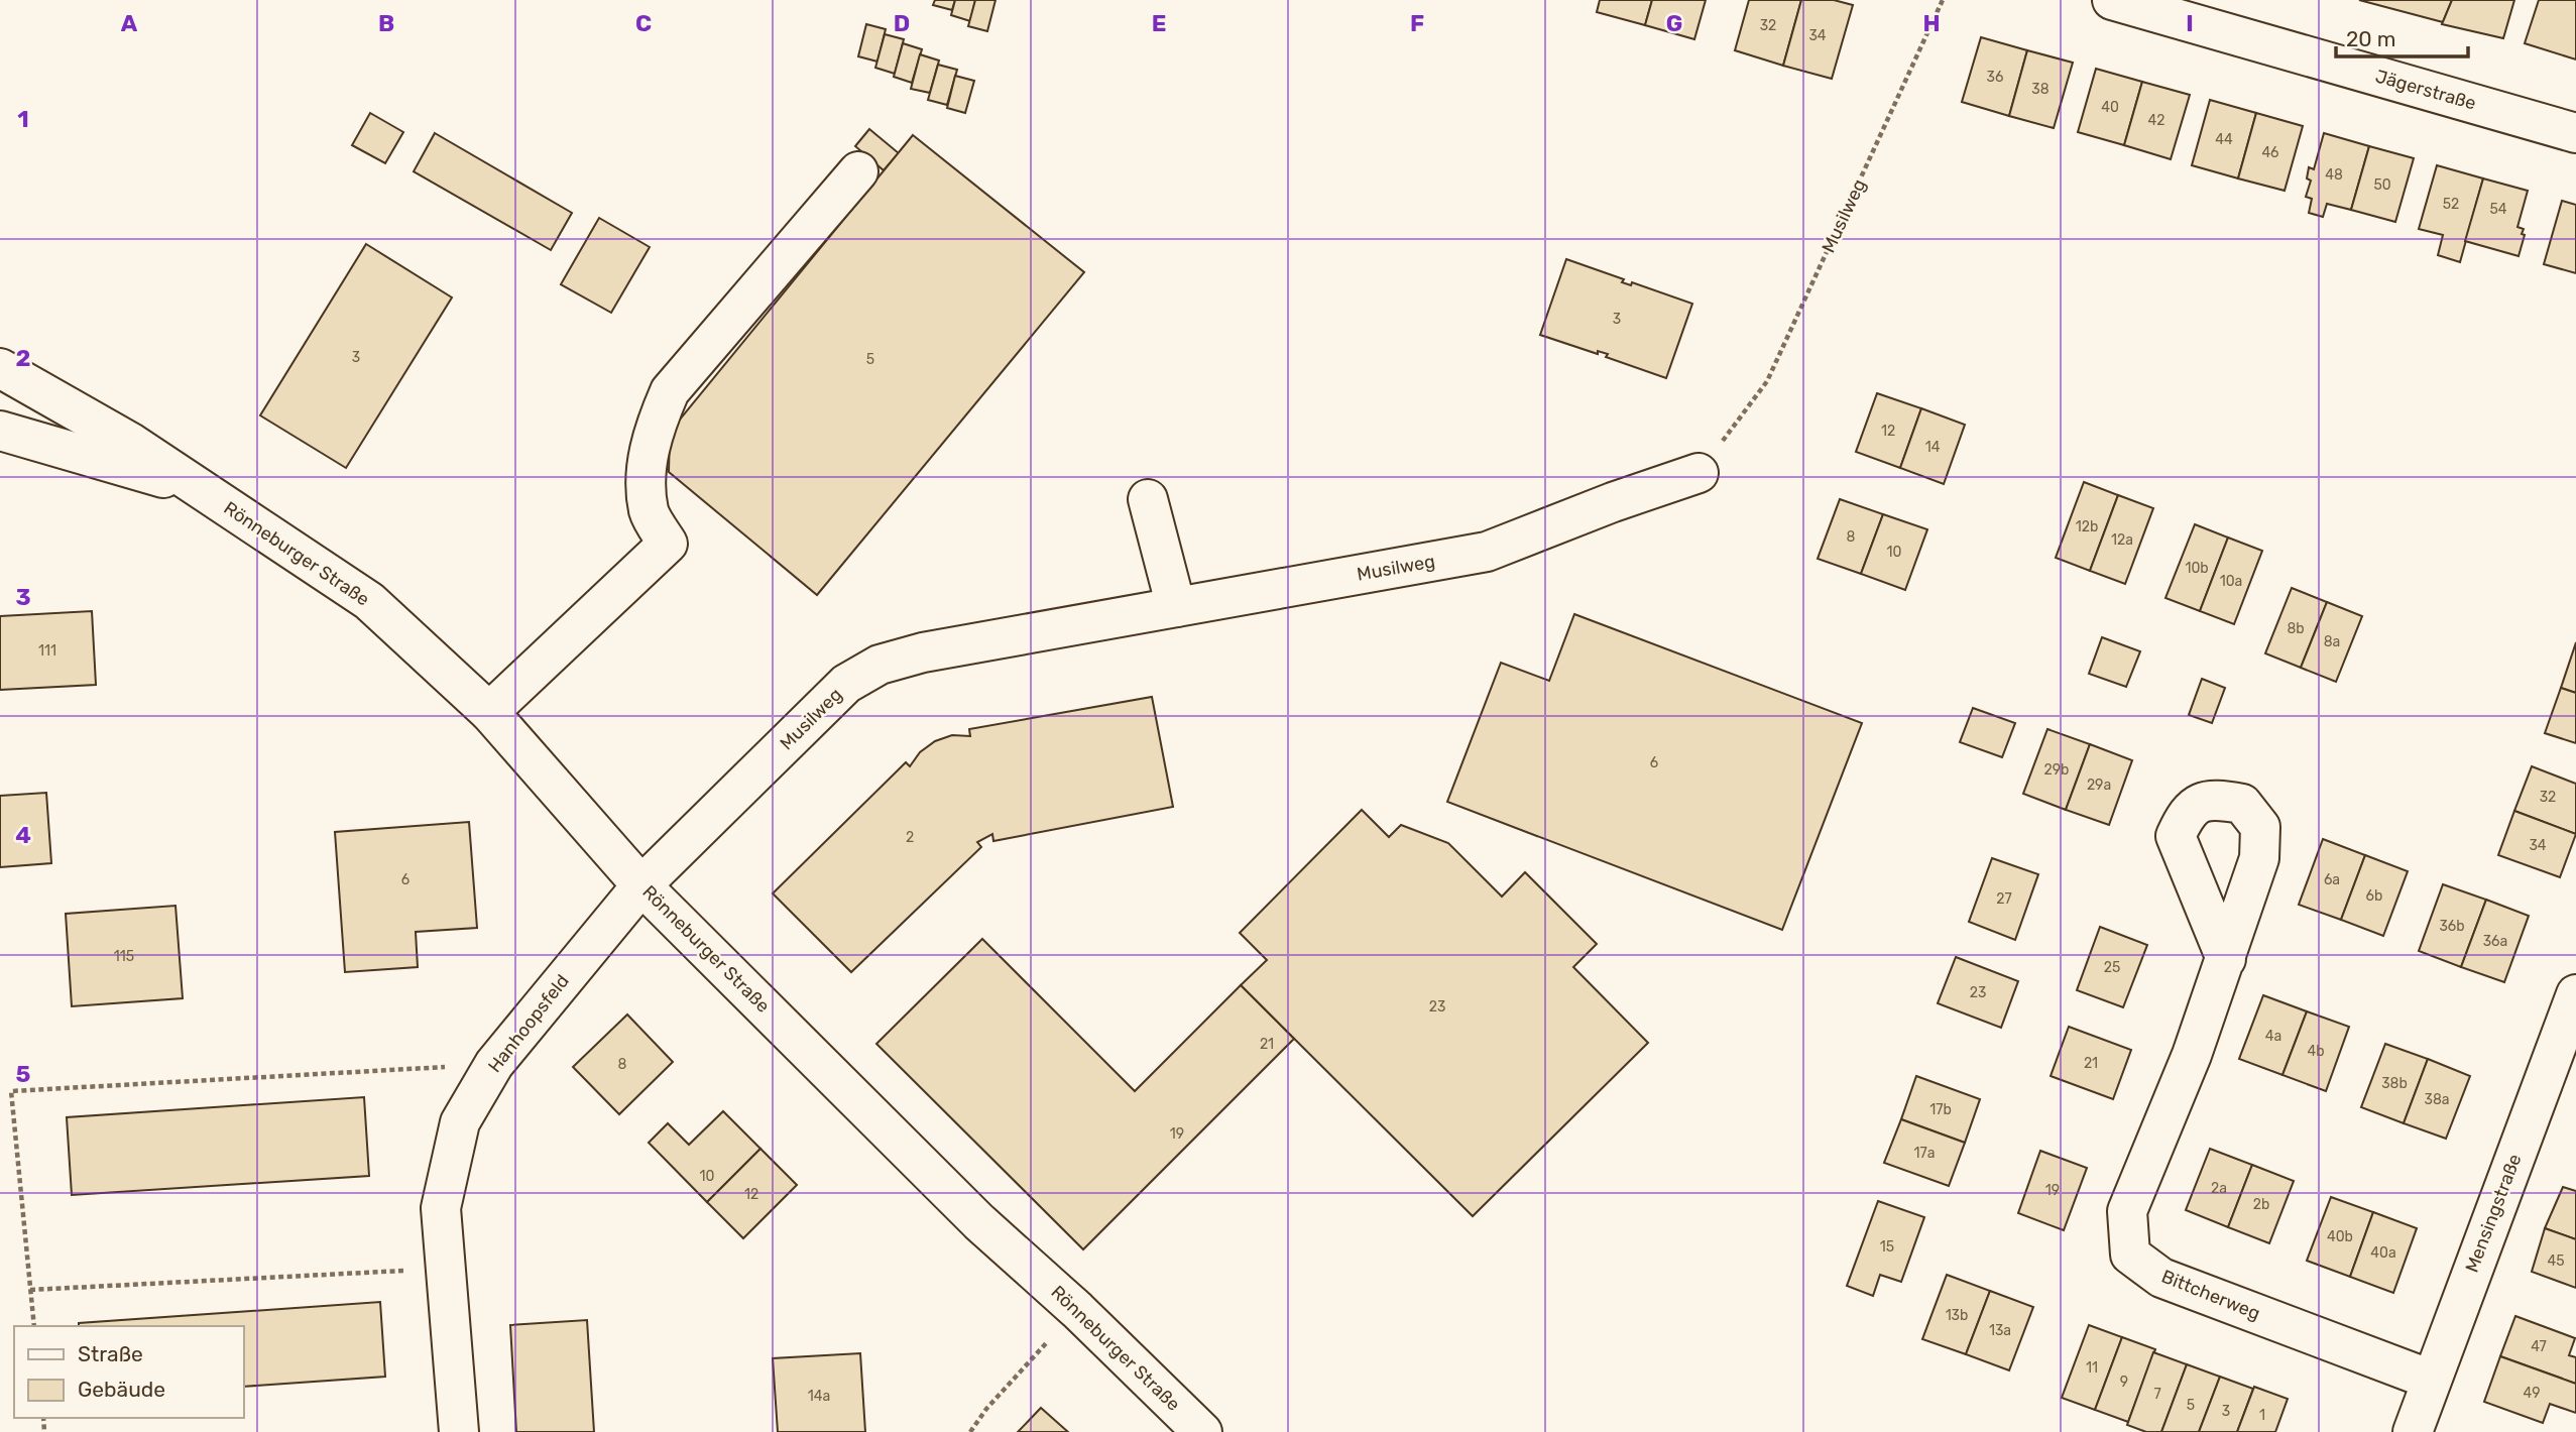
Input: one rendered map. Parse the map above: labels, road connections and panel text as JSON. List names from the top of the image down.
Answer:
{
  "streets": {
    "street": [
      "Jägerstraße",
      "Musilweg",
      "Rönneburger Straße",
      "Hanhoopsfeld",
      "Mensingstraße",
      "Bittcherweg"
    ]
  },
  "crossings": [
    ["Musilweg", "Rönneburger Straße"],
    ["Musilweg", "Hanhoopsfeld"],
    ["Rönneburger Straße", "Hanhoopsfeld"],
    ["Mensingstraße", "Bittcherweg"]
  ],
  "house_numbers": [
    "32",
    "34",
    "36",
    "38",
    "40",
    "42",
    "44",
    "46",
    "48",
    "50",
    "52",
    "54",
    "3",
    "3",
    "5",
    "12",
    "14",
    "12b",
    "8",
    "12a",
    "10",
    "10b",
    "10a",
    "8b",
    "8a",
    "111",
    "6",
    "29b",
    "29a",
    "32",
    "2",
    "34",
    "6",
    "6a",
    "6b",
    "27",
    "36b",
    "36a",
    "115",
    "25",
    "23",
    "23",
    "4a",
    "21",
    "4b",
    "21",
    "8",
    "38b",
    "38a",
    "17b",
    "19",
    "17a",
    "10",
    "2a",
    "19",
    "12",
    "2b",
    "40b",
    "15",
    "40a",
    "45",
    "13b",
    "13a",
    "47",
    "11",
    "9",
    "49",
    "7",
    "14a",
    "5",
    "3",
    "1"
  ],
  "legend": ["Straße", "Gebäude"],
  "scale_bar": "20 m",
  "grid": {
    "columns": [
      "A",
      "B",
      "C",
      "D",
      "E",
      "F",
      "G",
      "H",
      "I"
    ],
    "rows": [
      "1",
      "2",
      "3",
      "4",
      "5"
    ]
  }
}
